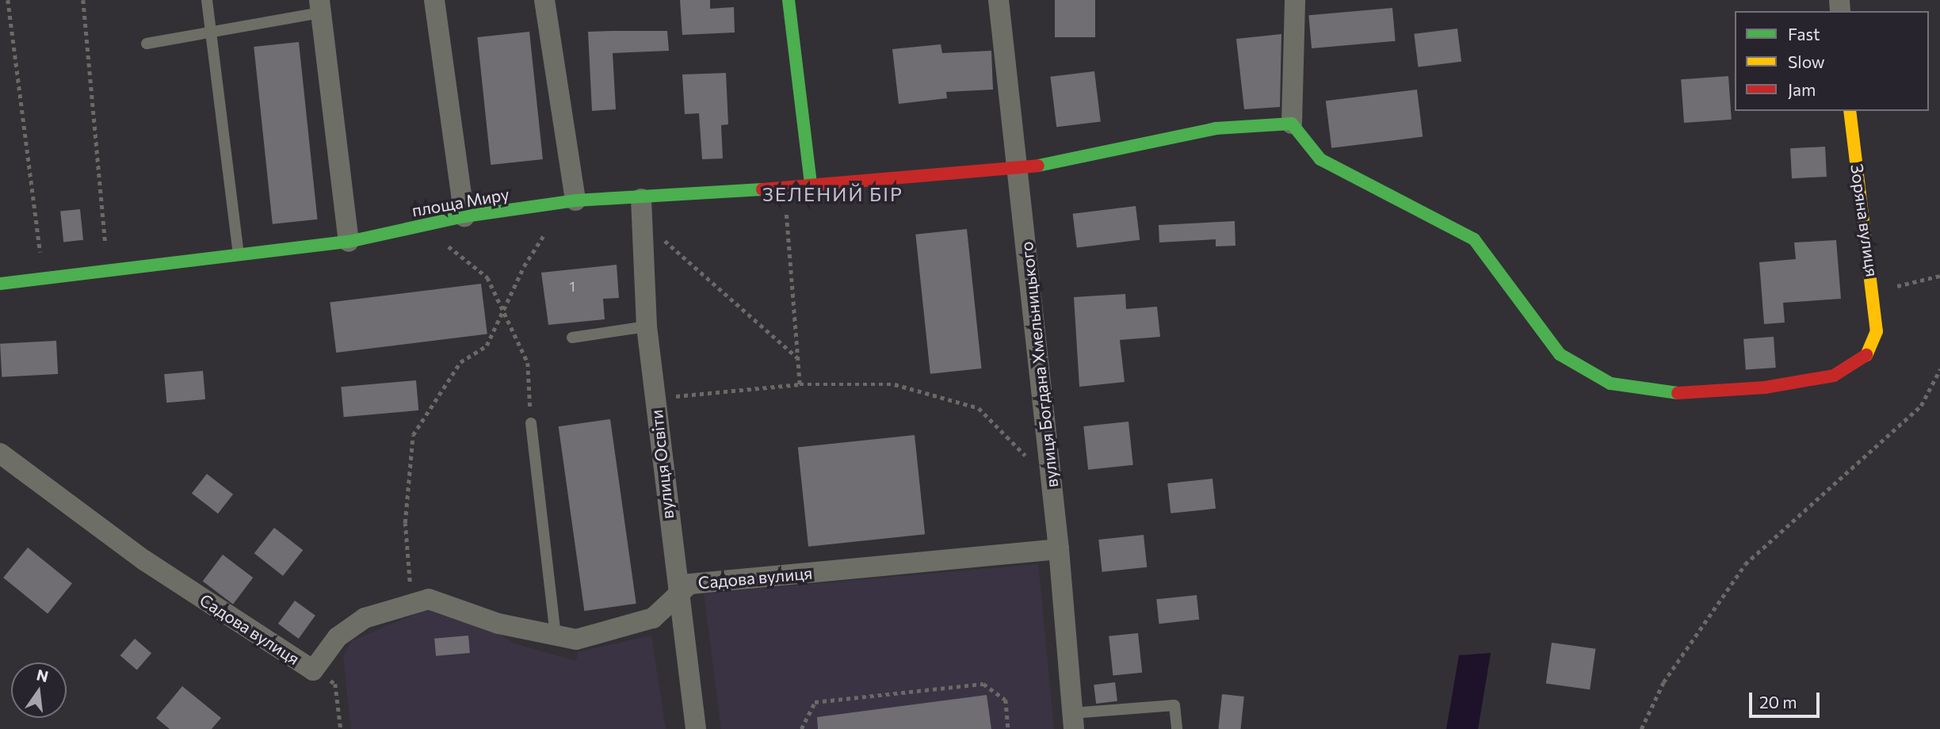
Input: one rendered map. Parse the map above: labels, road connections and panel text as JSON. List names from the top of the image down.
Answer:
{
  "streets": {
    "street": [
      "площа Миру",
      "Зоряна вулиця",
      "вулиця Богдана Хмельницького",
      "вулиця Освіти",
      "Садова вулиця"
    ]
  },
  "crossings": [
    ["площа Миру", "Зоряна вулиця"],
    ["площа Миру", "вулиця Богдана Хмельницького"],
    ["площа Миру", "вулиця Освіти"],
    ["вулиця Богдана Хмельницького", "Садова вулиця"],
    ["вулиця Освіти", "Садова вулиця"]
  ],
  "districts": ["ЗЕЛЕНИЙ БІР"],
  "house_numbers": ["1"],
  "legend": ["Fast", "Slow", "Jam"],
  "scale_bar": "20 m",
  "north": "top"
}
